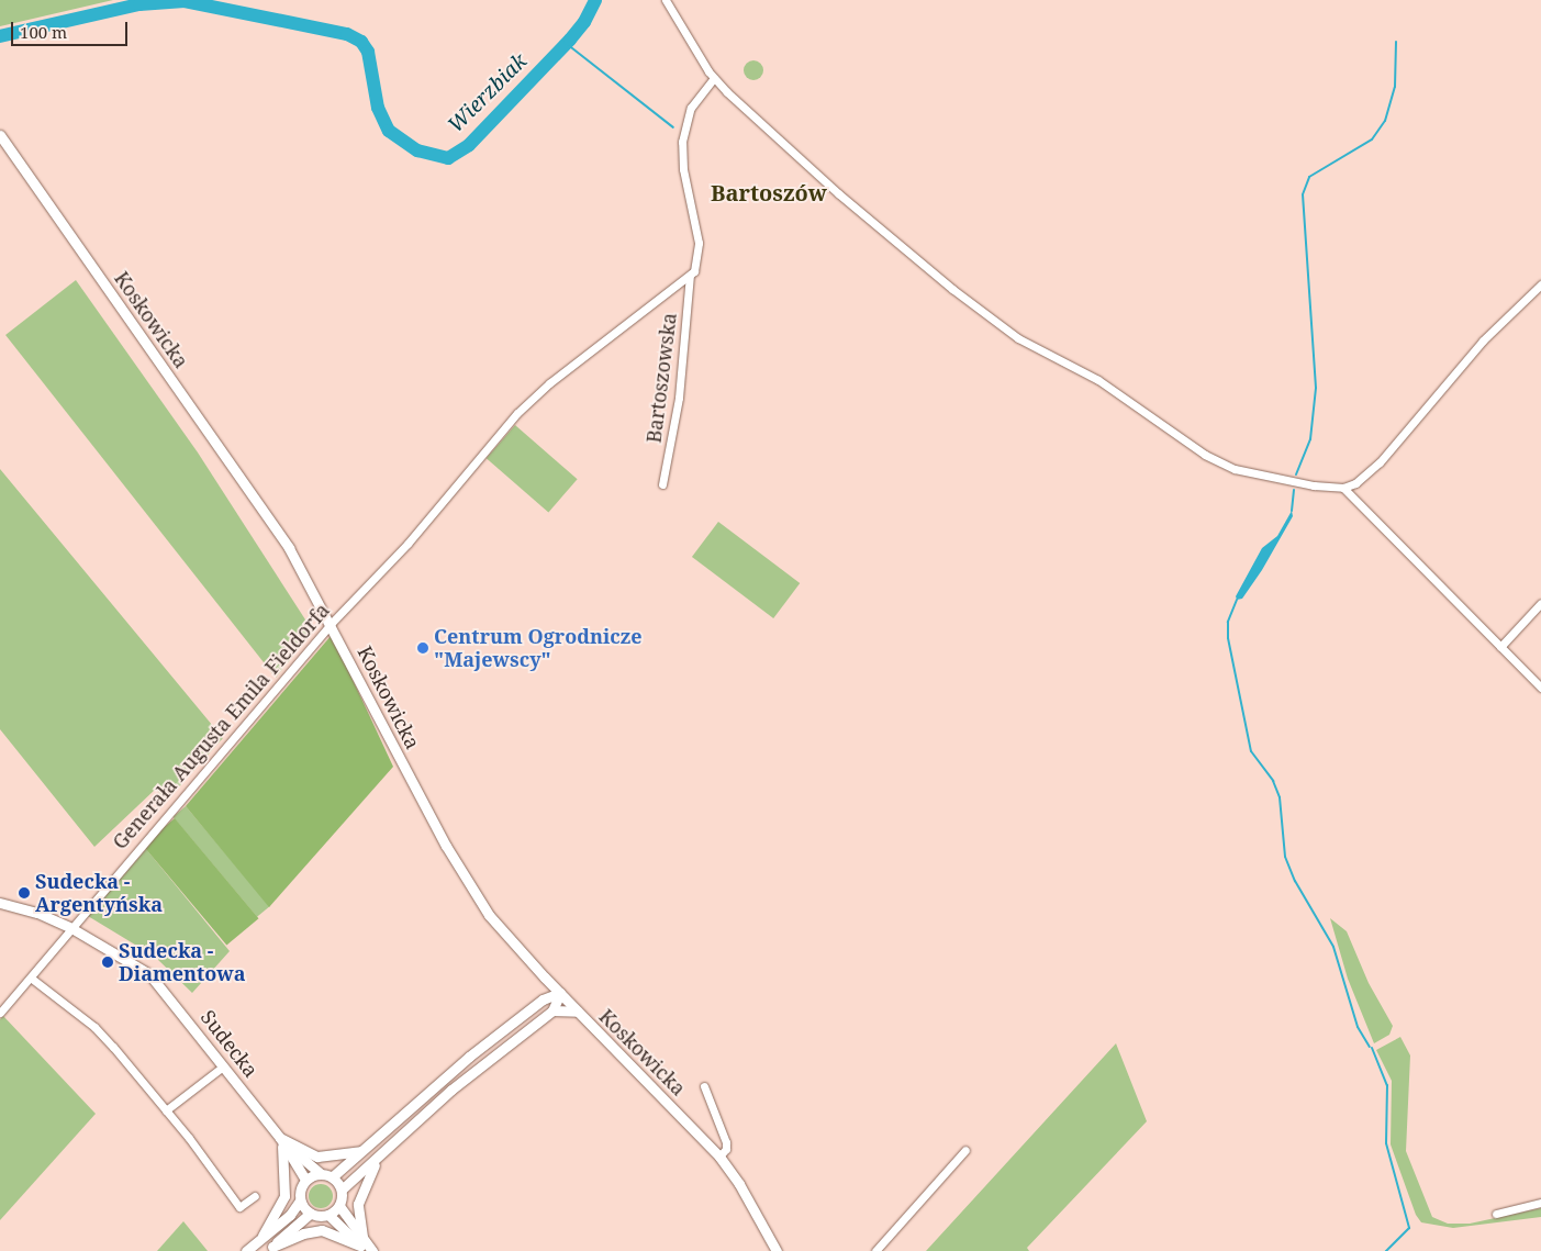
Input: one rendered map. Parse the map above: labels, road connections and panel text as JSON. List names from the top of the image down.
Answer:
{
  "streets": {
    "street": [
      "Koskowicka",
      "Bartoszowska",
      "Generała Augusta Emila Fieldorfa",
      "Sudecka"
    ]
  },
  "crossings": [
    ["Koskowicka", "Generała Augusta Emila Fieldorfa"],
    ["Bartoszowska", "Generała Augusta Emila Fieldorfa"],
    ["Generała Augusta Emila Fieldorfa", "Sudecka"]
  ],
  "districts": ["Bartoszów"],
  "water": ["Wierzbiak"],
  "places": ["Centrum Ogrodnicze \"Majewscy\"", "Sudecka - Argentyńska", "Sudecka - Diamentowa"],
  "scale_bar": "100 m"
}
